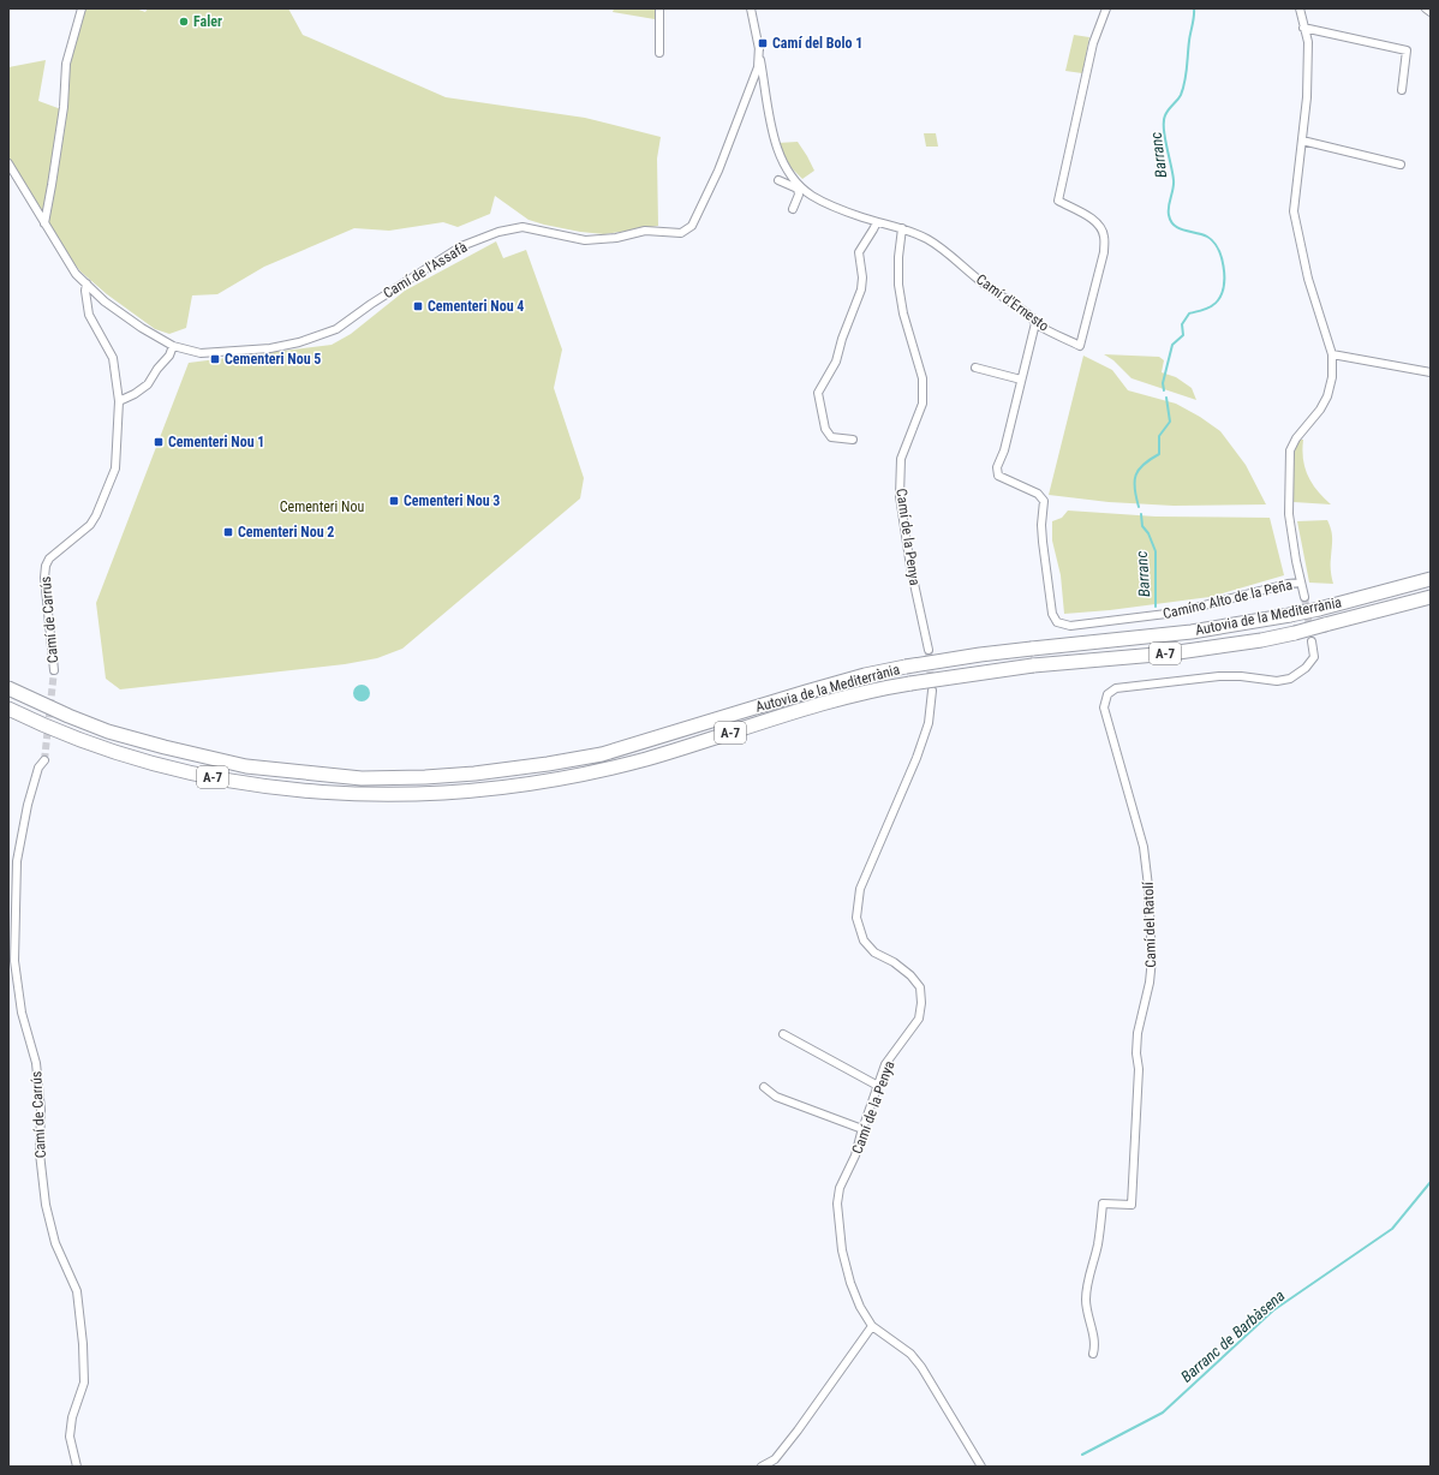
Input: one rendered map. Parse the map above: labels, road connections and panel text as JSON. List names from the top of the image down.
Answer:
{
  "streets": {
    "highway": ["Autovia de la Mediterrània", "A-7"],
    "street": [
      "Camí de l'Assafà",
      "Camí d'Ernesto",
      "Camí de la Penya",
      "Camíno Alto de la Peña",
      "Camí de Carrús",
      "Camí del Ratolí"
    ]
  },
  "crossings": [
    ["Camí de l'Assafà", "Camí d'Ernesto"],
    ["Camí de l'Assafà", "Camí de Carrús"],
    ["Camí d'Ernesto", "Camí de la Penya"],
    ["Camí d'Ernesto", "Camíno Alto de la Peña"]
  ],
  "water": ["Barranc", "Barranc de Barbàsena"],
  "parks": ["Cementeri Nou"],
  "places": {
    "other": ["Faler"],
    "transit": [
      "Camí del Bolo 1",
      "Cementeri Nou 4",
      "Cementeri Nou 5",
      "Cementeri Nou 1",
      "Cementeri Nou 3",
      "Cementeri Nou 2"
    ]
  }
}
